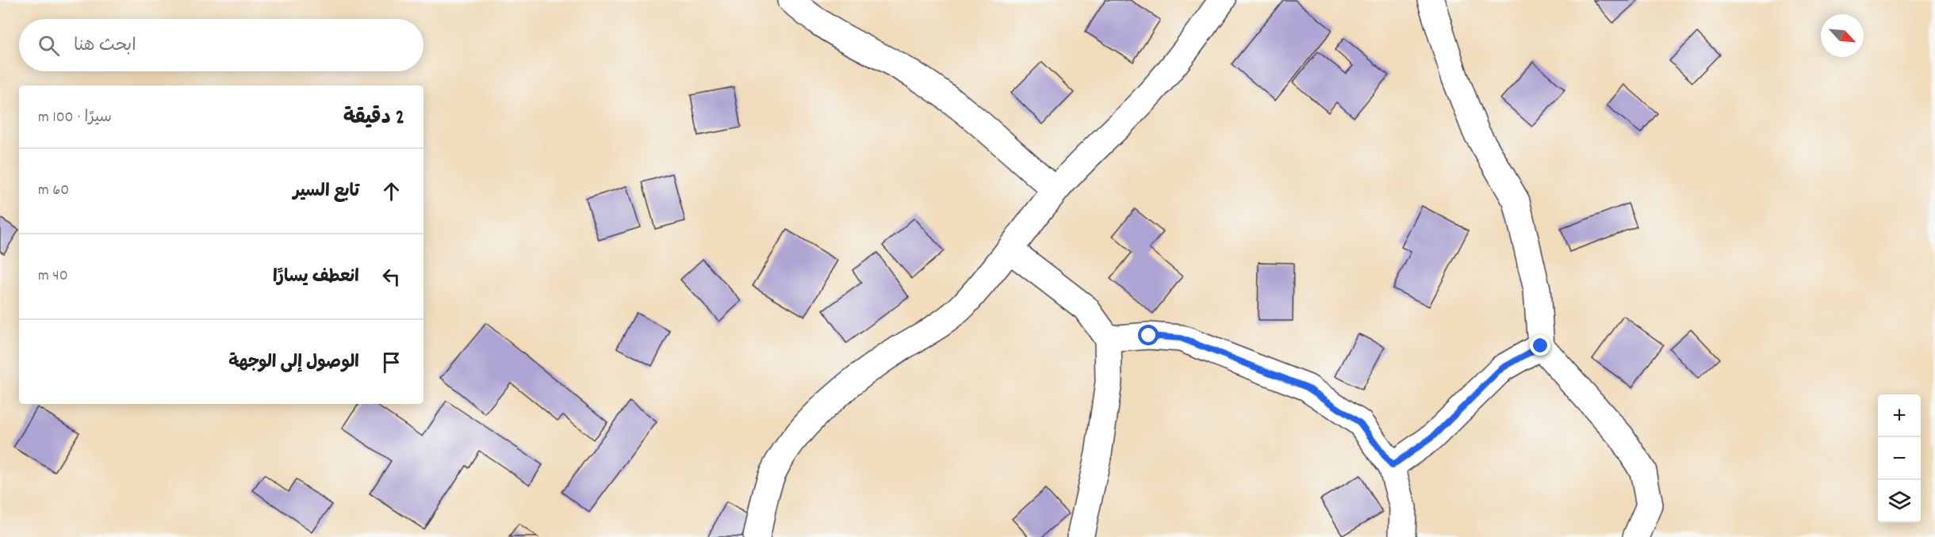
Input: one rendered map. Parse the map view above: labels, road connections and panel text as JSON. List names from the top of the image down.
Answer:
{
  "north": "bottom right",
  "page": {
    "search": "ابحث هنا",
    "heading": ["2 دقيقة", "سيرًا · 100 m"],
    "list": [
      ["تابع السير", "60 m"],
      ["انعطف يسارًا", "40 m"],
      "الوصول إلى الوجهة"
    ],
    "map_buttons": ["+", "−"]
  }
}
